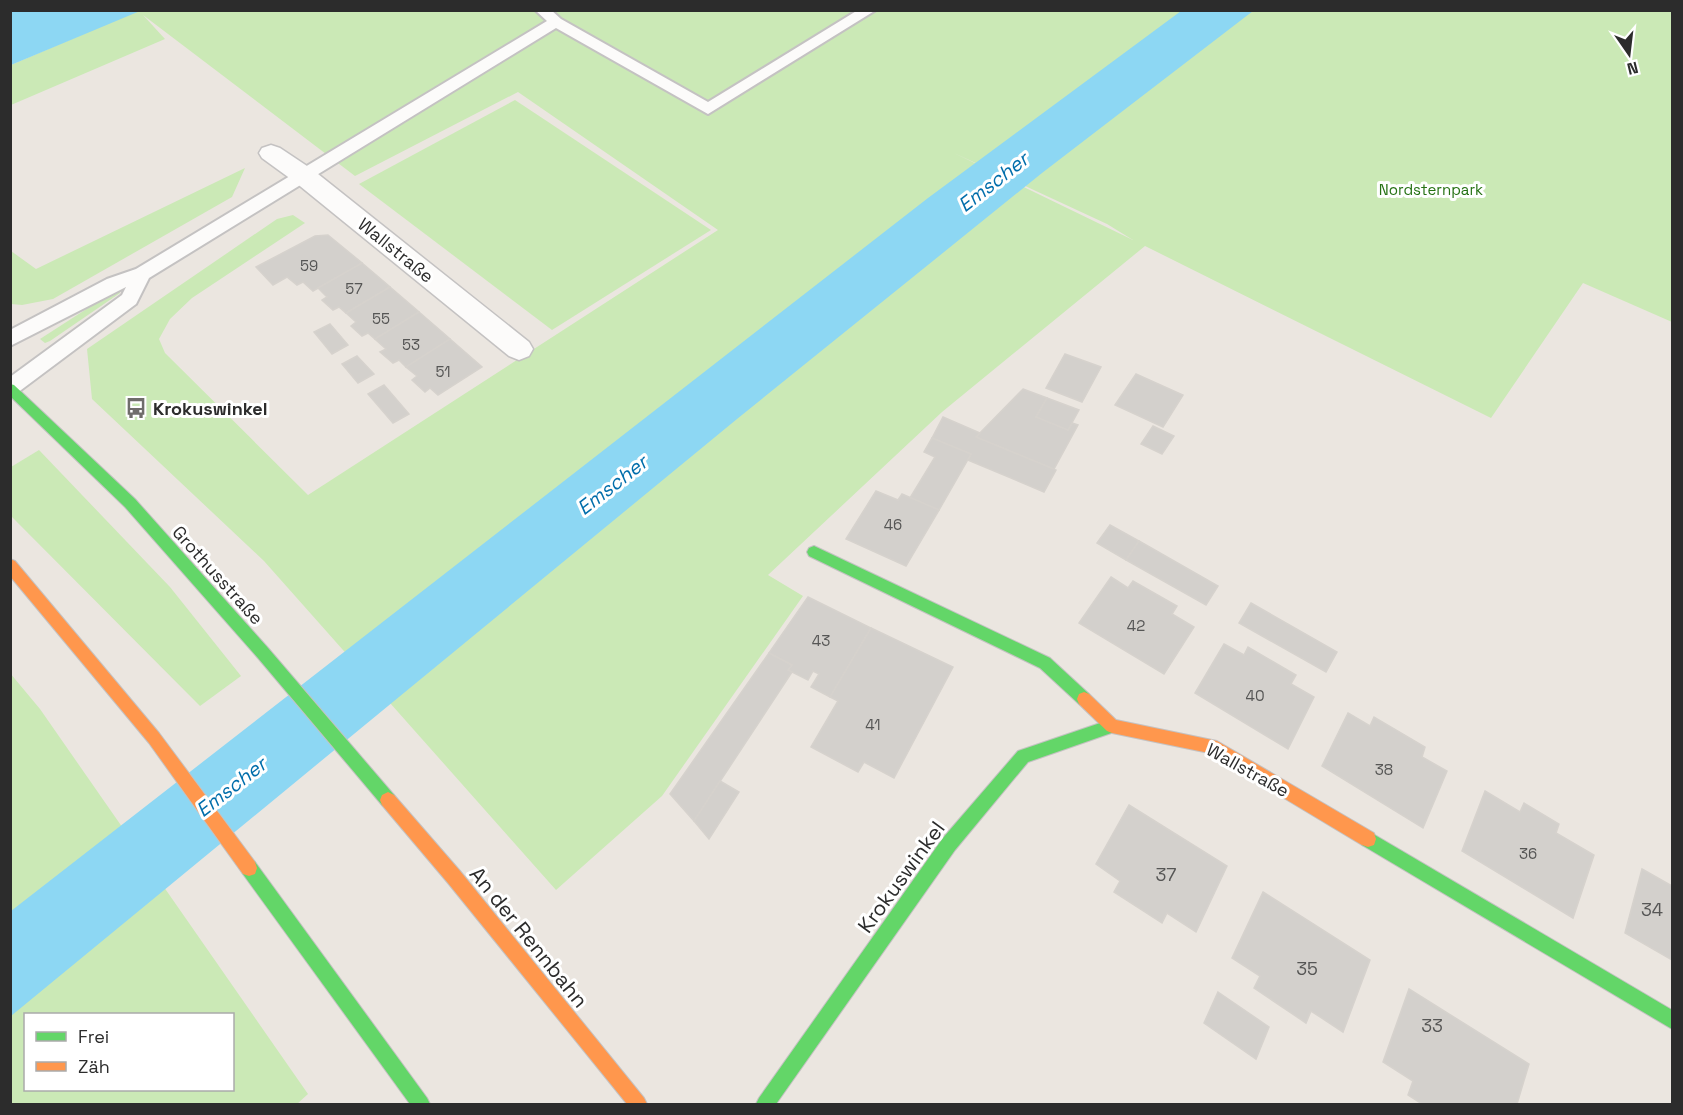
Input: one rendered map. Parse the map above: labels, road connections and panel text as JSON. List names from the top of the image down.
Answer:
{
  "streets": {
    "main road": [
      "Wallstraße",
      "Grothusstraße",
      "Krokuswinkel",
      "An der Rennbahn"
    ]
  },
  "crossings": [
    ["Wallstraße", "Krokuswinkel"],
    ["Grothusstraße", "An der Rennbahn"]
  ],
  "water": ["Emscher"],
  "parks": ["Nordsternpark"],
  "places": {
    "bus stop": ["Krokuswinkel"]
  },
  "house_numbers": [
    "59",
    "57",
    "55",
    "53",
    "51",
    "46",
    "42",
    "43",
    "40",
    "41",
    "38",
    "36",
    "37",
    "34",
    "35",
    "33"
  ],
  "legend": ["Frei", "Zäh"],
  "north": "bottom"
}
